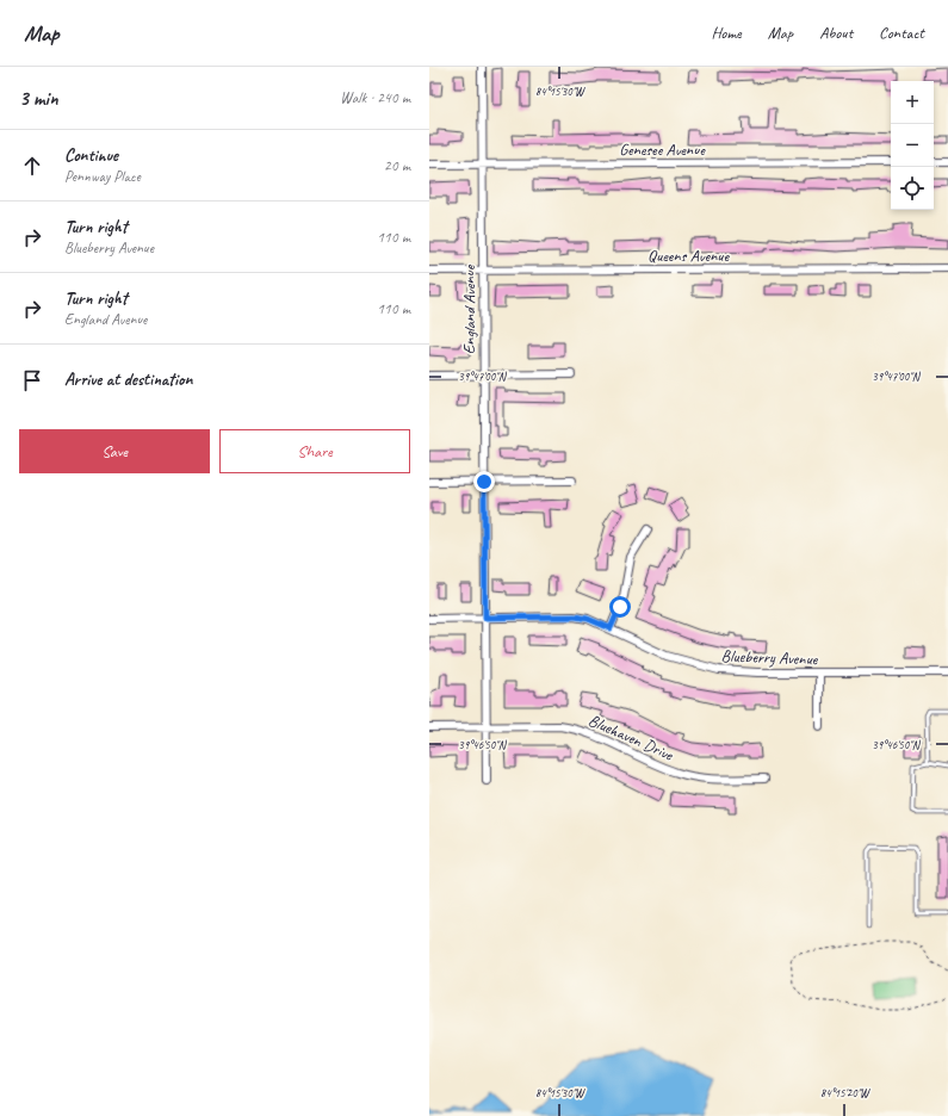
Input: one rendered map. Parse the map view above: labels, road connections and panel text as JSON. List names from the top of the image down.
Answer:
{
  "streets": {
    "street": [
      "Genesee Avenue",
      "Queens Avenue",
      "England Avenue",
      "Blueberry Avenue",
      "Bluehaven Drive"
    ]
  },
  "crossings": [
    ["Genesee Avenue", "England Avenue"],
    ["Queens Avenue", "England Avenue"],
    ["England Avenue", "Blueberry Avenue"],
    ["England Avenue", "Bluehaven Drive"]
  ],
  "page": {
    "header": "Map",
    "nav": [
      "Home",
      "Map",
      "About",
      "Contact"
    ],
    "heading": ["3 min", "Walk · 240 m"],
    "map_buttons": ["+", "−"],
    "list": [
      ["Continue", "Pennway Place", "20 m"],
      ["Turn right", "Blueberry Avenue", "110 m"],
      ["Turn right", "England Avenue", "110 m"],
      "Arrive at destination"
    ],
    "buttons": ["Save", "Share"]
  },
  "coordinates": [
    "84°15'30\"W",
    "39°47'00\"N",
    "39°46'50\"N",
    "84°15'20\"W"
  ]
}
